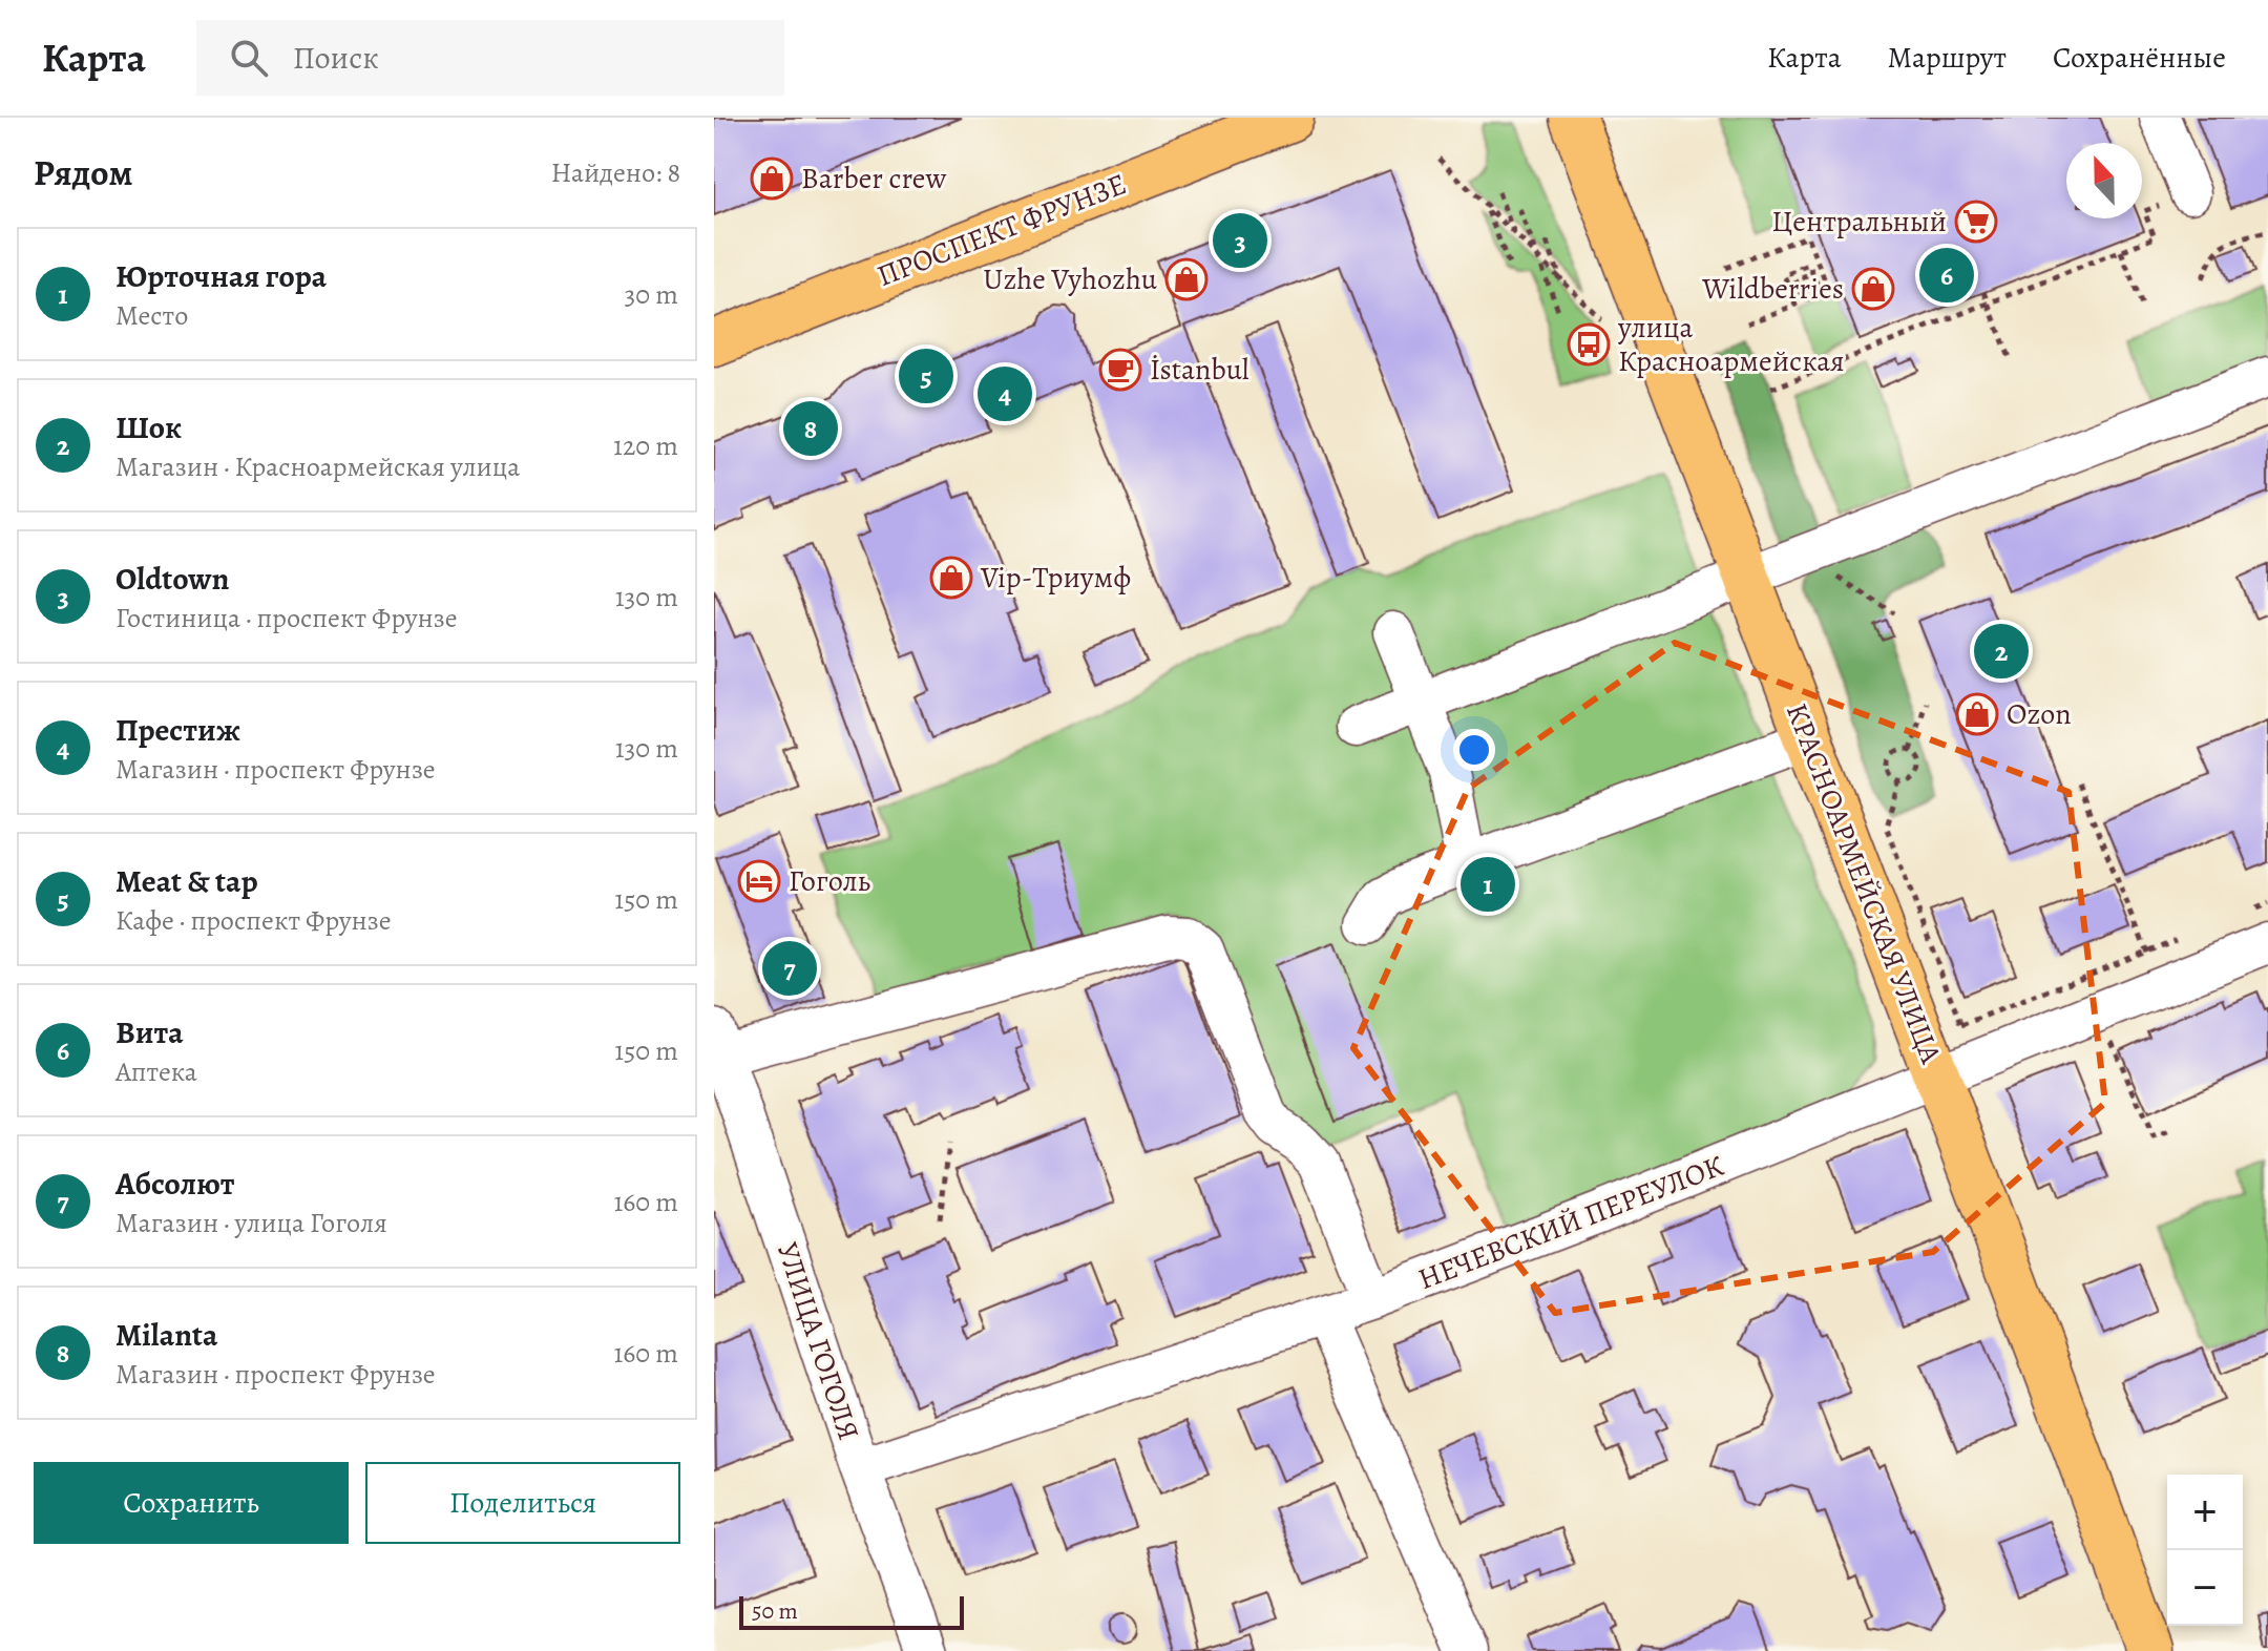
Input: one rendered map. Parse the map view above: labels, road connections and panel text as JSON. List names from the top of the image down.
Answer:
{
  "streets": {
    "main road": ["ПРОСПЕКТ ФРУНЗЕ", "КРАСНОАРМЕЙСКАЯ УЛИЦА"],
    "street": ["НЕЧЕВСКИЙ ПЕРЕУЛОК", "УЛИЦА ГОГОЛЯ"]
  },
  "crossings": [
    ["КРАСНОАРМЕЙСКАЯ УЛИЦА", "НЕЧЕВСКИЙ ПЕРЕУЛОК"],
    ["НЕЧЕВСКИЙ ПЕРЕУЛОК", "УЛИЦА ГОГОЛЯ"]
  ],
  "places": {
    "shop": [
      "Barber crew",
      "Uzhe Vyhozhu",
      "Wildberries",
      "Vip-Триумф",
      "Ozon"
    ],
    "supermarket": ["Центральный"],
    "bus stop": ["улица Красноармейская"],
    "cafe": ["İstanbul"],
    "hotel": ["Гоголь"]
  },
  "scale_bar": "50 m",
  "north": "top",
  "page": {
    "header": "Карта",
    "search": "Поиск",
    "nav": ["Карта", "Маршрут", "Сохранённые"],
    "heading": ["Рядом", "Найдено: 8"],
    "pins": [
      "3",
      "6",
      "5",
      "4",
      "8",
      "2",
      "1",
      "7"
    ],
    "list": [
      {
        "mark": "1",
        "name": "Юрточная гора",
        "note": "Место",
        "value": "30 m"
      },
      {
        "mark": "2",
        "name": "Шок",
        "note": "Магазин · Красноармейская улица",
        "value": "120 m"
      },
      {
        "mark": "3",
        "name": "Oldtown",
        "note": "Гостиница · проспект Фрунзе",
        "value": "130 m"
      },
      {
        "mark": "4",
        "name": "Престиж",
        "note": "Магазин · проспект Фрунзе",
        "value": "130 m"
      },
      {
        "mark": "5",
        "name": "Meat & tap",
        "note": "Кафе · проспект Фрунзе",
        "value": "150 m"
      },
      {
        "mark": "6",
        "name": "Вита",
        "note": "Аптека",
        "value": "150 m"
      },
      {
        "mark": "7",
        "name": "Абсолют",
        "note": "Магазин · улица Гоголя",
        "value": "160 m"
      },
      {
        "mark": "8",
        "name": "Milanta",
        "note": "Магазин · проспект Фрунзе",
        "value": "160 m"
      }
    ],
    "buttons": ["Сохранить", "Поделиться"],
    "map_buttons": ["+", "−"],
    "scale": "50 m"
  }
}
